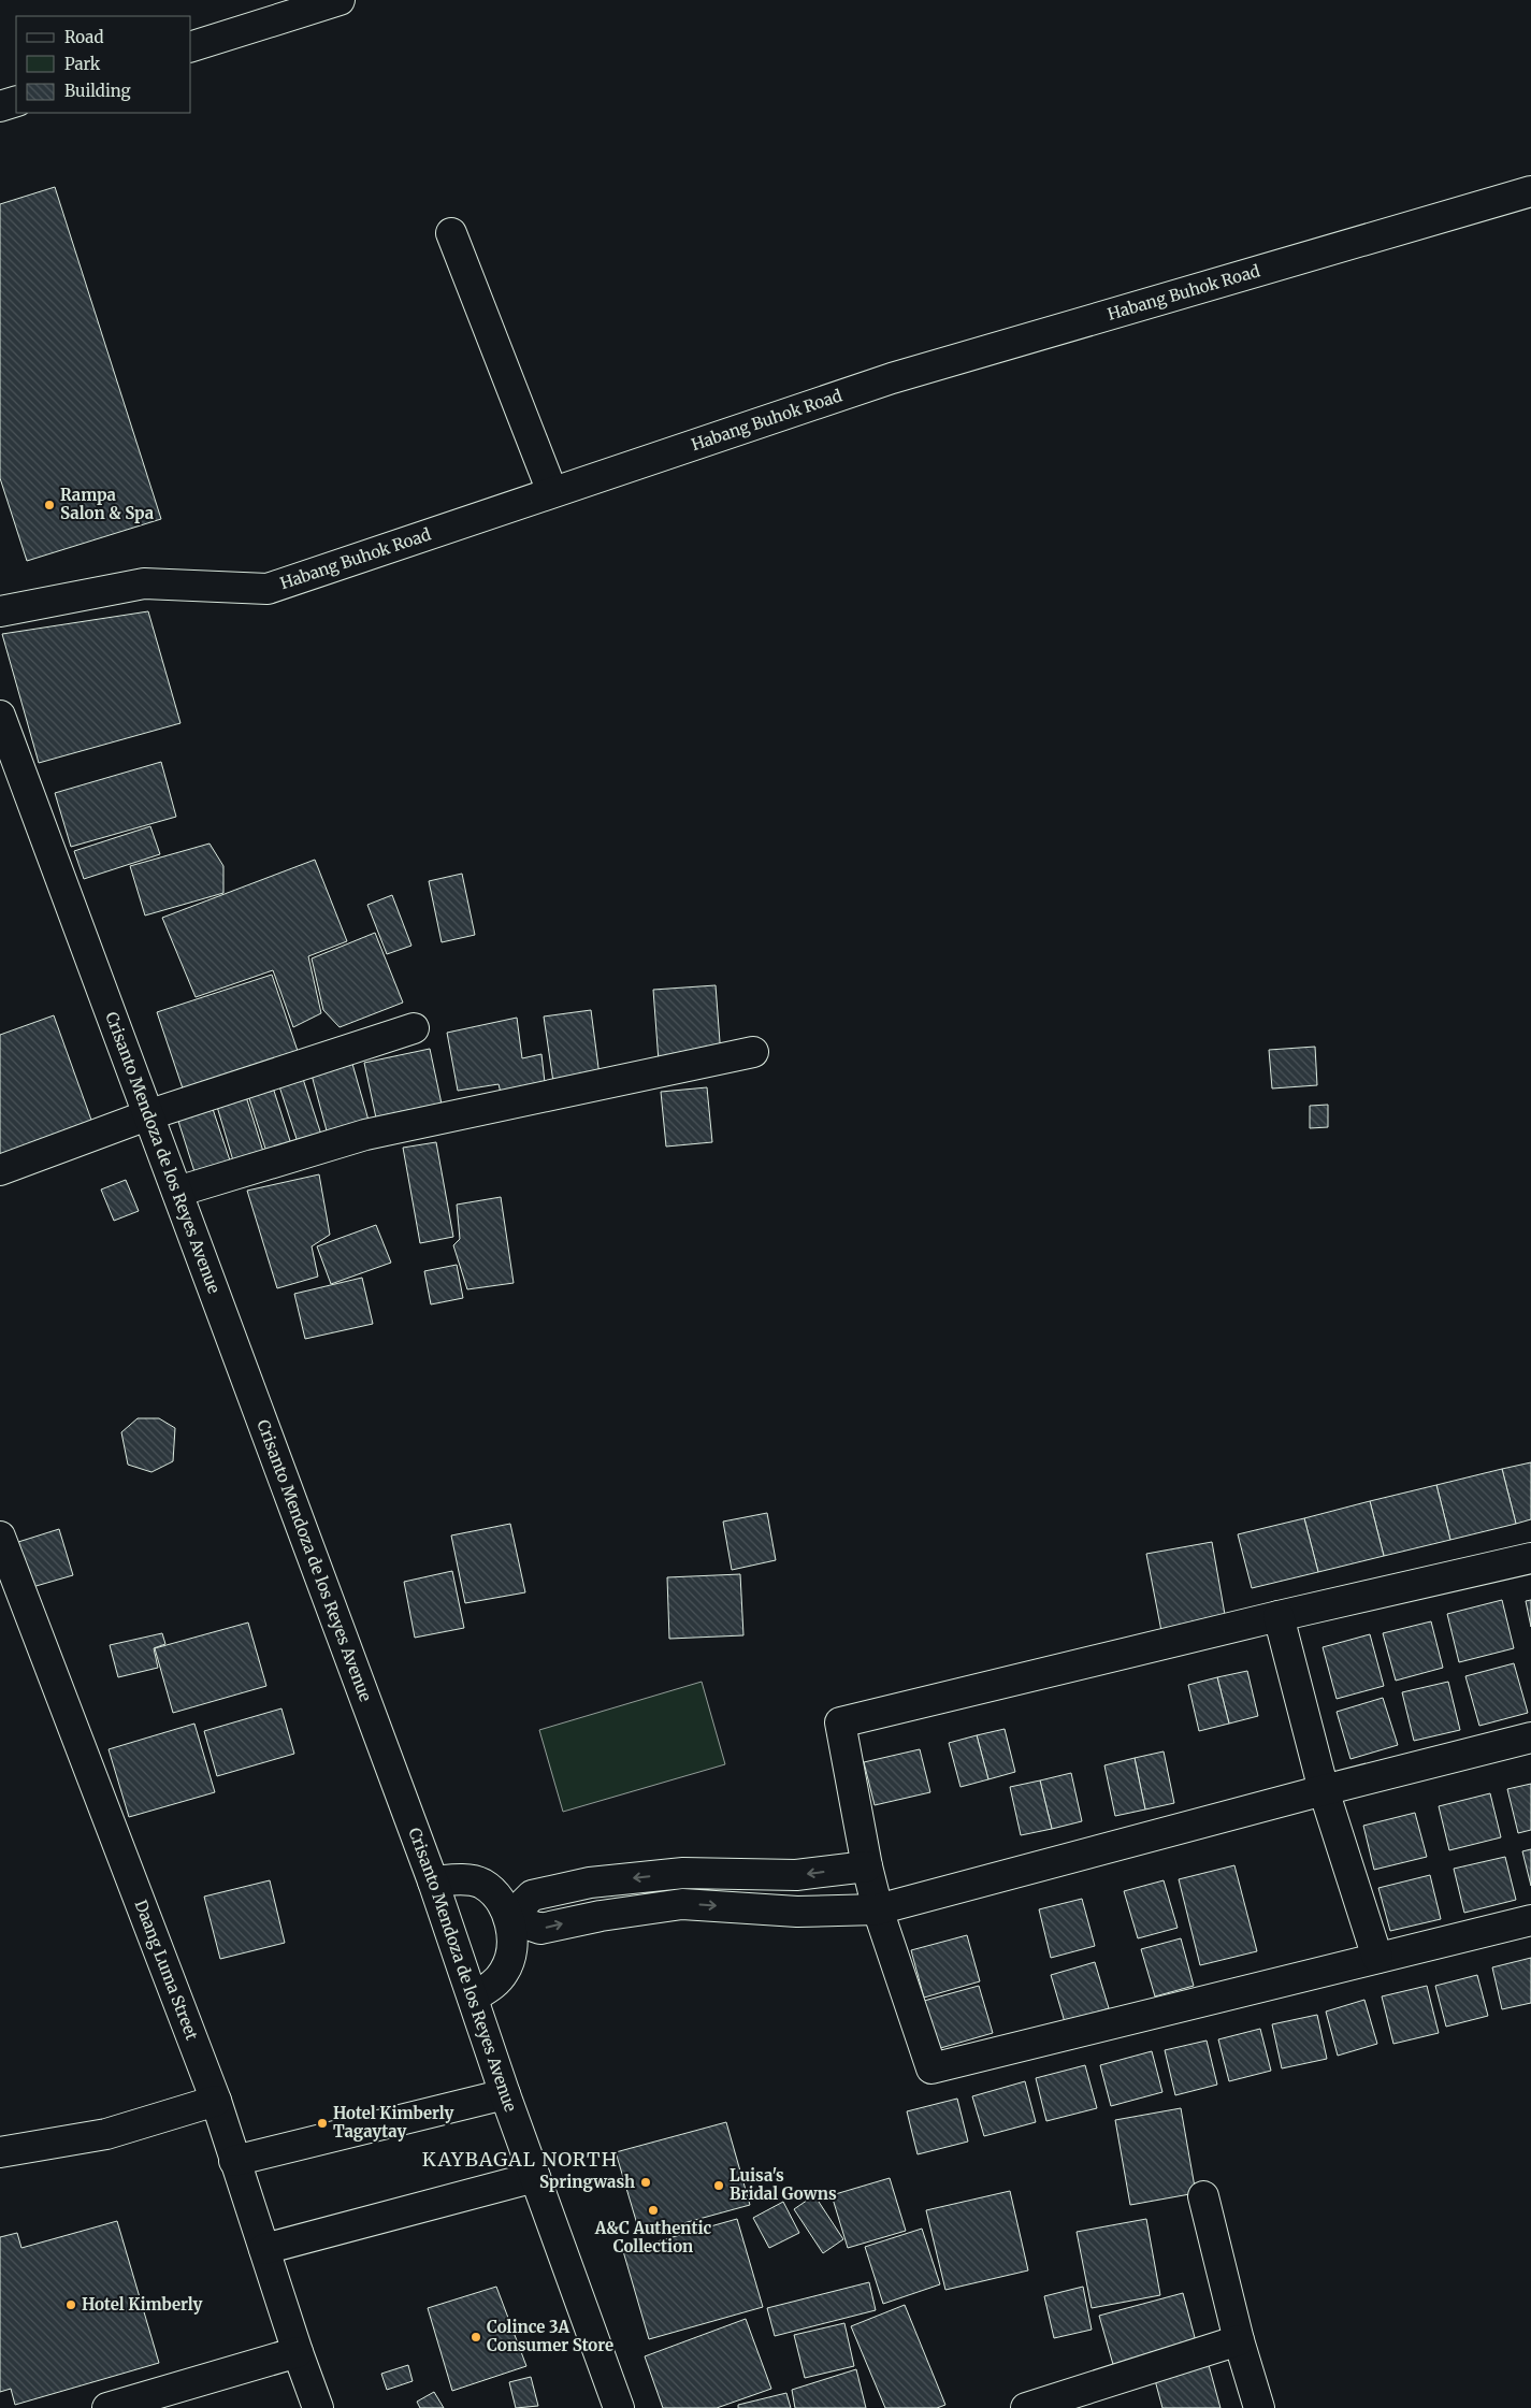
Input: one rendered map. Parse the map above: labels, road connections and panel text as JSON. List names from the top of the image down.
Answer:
{
  "streets": {
    "street": ["Habang Buhok Road", "Crisanto Mendoza de los Reyes Avenue", "Daang Luma Street"]
  },
  "districts": ["KAYBAGAL NORTH"],
  "places": [
    "Rampa Salon & Spa",
    "Hotel Kimberly Tagaytay",
    "Springwash",
    "Luisa's Bridal Gowns",
    "A&C Authentic Collection",
    "Hotel Kimberly",
    "Colince 3A Consumer Store"
  ],
  "legend": ["Road", "Park", "Building"]
}
